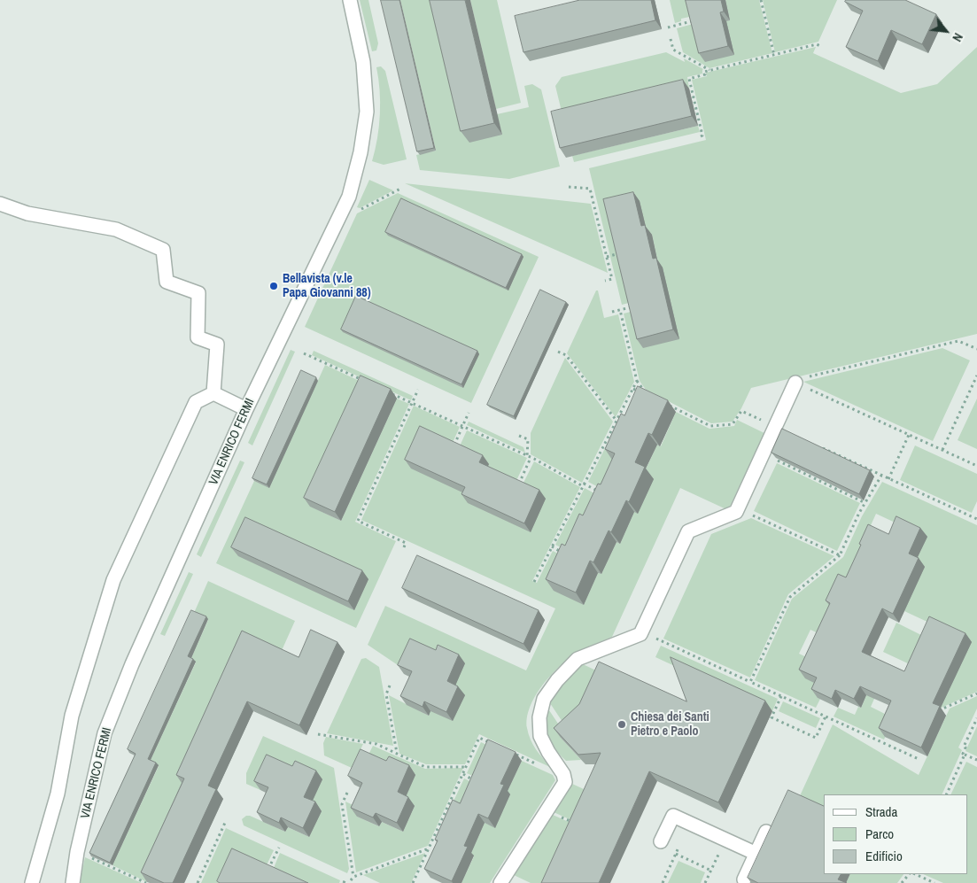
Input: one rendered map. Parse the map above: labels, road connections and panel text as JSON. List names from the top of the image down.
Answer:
{
  "streets": {
    "street": ["VIA ENRICO FERMI"]
  },
  "places": ["Bellavista (v.le Papa Giovanni 88)", "Chiesa dei Santi Pietro e Paolo"],
  "legend": ["Strada", "Parco", "Edificio"],
  "north": "bottom right"
}
